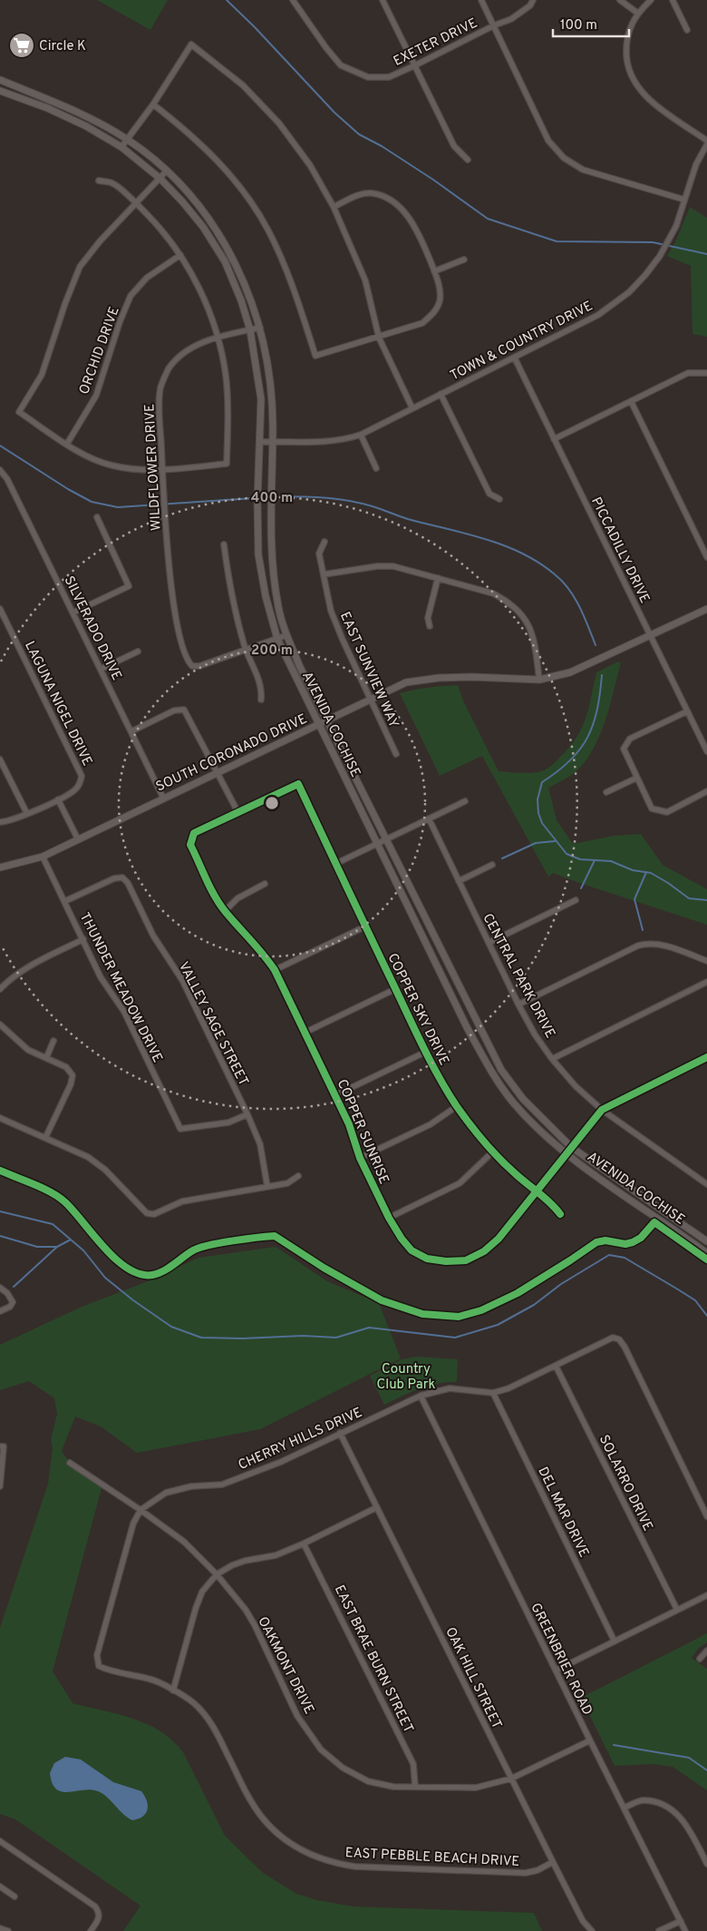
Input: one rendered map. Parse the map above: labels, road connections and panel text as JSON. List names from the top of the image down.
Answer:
{
  "streets": {
    "street": [
      "EXETER DRIVE",
      "TOWN & COUNTRY DRIVE",
      "ORCHID DRIVE",
      "WILDFLOWER DRIVE",
      "PICCADILLY DRIVE",
      "SILVERADO DRIVE",
      "EAST SUNVIEW WAY",
      "LAGUNA NIGEL DRIVE",
      "AVENIDA COCHISE",
      "SOUTH CORONADO DRIVE",
      "CENTRAL PARK DRIVE",
      "THUNDER MEADOW DRIVE",
      "COPPER SKY DRIVE",
      "VALLEY SAGE STREET",
      "COPPER SUNRISE",
      "CHERRY HILLS DRIVE",
      "SOLARRO DRIVE",
      "DEL MAR DRIVE",
      "EAST BRAE BURN STREET",
      "GREENBRIER ROAD",
      "OAKMONT DRIVE",
      "OAK HILL STREET",
      "EAST PEBBLE BEACH DRIVE"
    ]
  },
  "crossings": [
    ["TOWN & COUNTRY DRIVE", "PICCADILLY DRIVE"],
    ["TOWN & COUNTRY DRIVE", "AVENIDA COCHISE"],
    ["WILDFLOWER DRIVE", "AVENIDA COCHISE"],
    ["PICCADILLY DRIVE", "SOUTH CORONADO DRIVE"],
    ["SILVERADO DRIVE", "SOUTH CORONADO DRIVE"],
    ["EAST SUNVIEW WAY", "SOUTH CORONADO DRIVE"],
    ["AVENIDA COCHISE", "SOUTH CORONADO DRIVE"],
    ["AVENIDA COCHISE", "COPPER SUNRISE"],
    ["SOUTH CORONADO DRIVE", "THUNDER MEADOW DRIVE"],
    ["CENTRAL PARK DRIVE", "COPPER SUNRISE"],
    ["THUNDER MEADOW DRIVE", "VALLEY SAGE STREET"],
    ["COPPER SKY DRIVE", "COPPER SUNRISE"],
    ["CHERRY HILLS DRIVE", "SOLARRO DRIVE"],
    ["CHERRY HILLS DRIVE", "DEL MAR DRIVE"],
    ["CHERRY HILLS DRIVE", "GREENBRIER ROAD"],
    ["CHERRY HILLS DRIVE", "OAKMONT DRIVE"],
    ["CHERRY HILLS DRIVE", "OAK HILL STREET"],
    ["CHERRY HILLS DRIVE", "EAST PEBBLE BEACH DRIVE"],
    ["EAST BRAE BURN STREET", "OAKMONT DRIVE"],
    ["GREENBRIER ROAD", "OAKMONT DRIVE"],
    ["OAKMONT DRIVE", "OAK HILL STREET"],
    ["OAKMONT DRIVE", "EAST PEBBLE BEACH DRIVE"],
    ["OAK HILL STREET", "EAST PEBBLE BEACH DRIVE"]
  ],
  "parks": ["Country Club Park"],
  "places": {
    "supermarket": ["Circle K"]
  },
  "scale_bar": "100 m",
  "rings": ["400 m", "200 m"]
}
